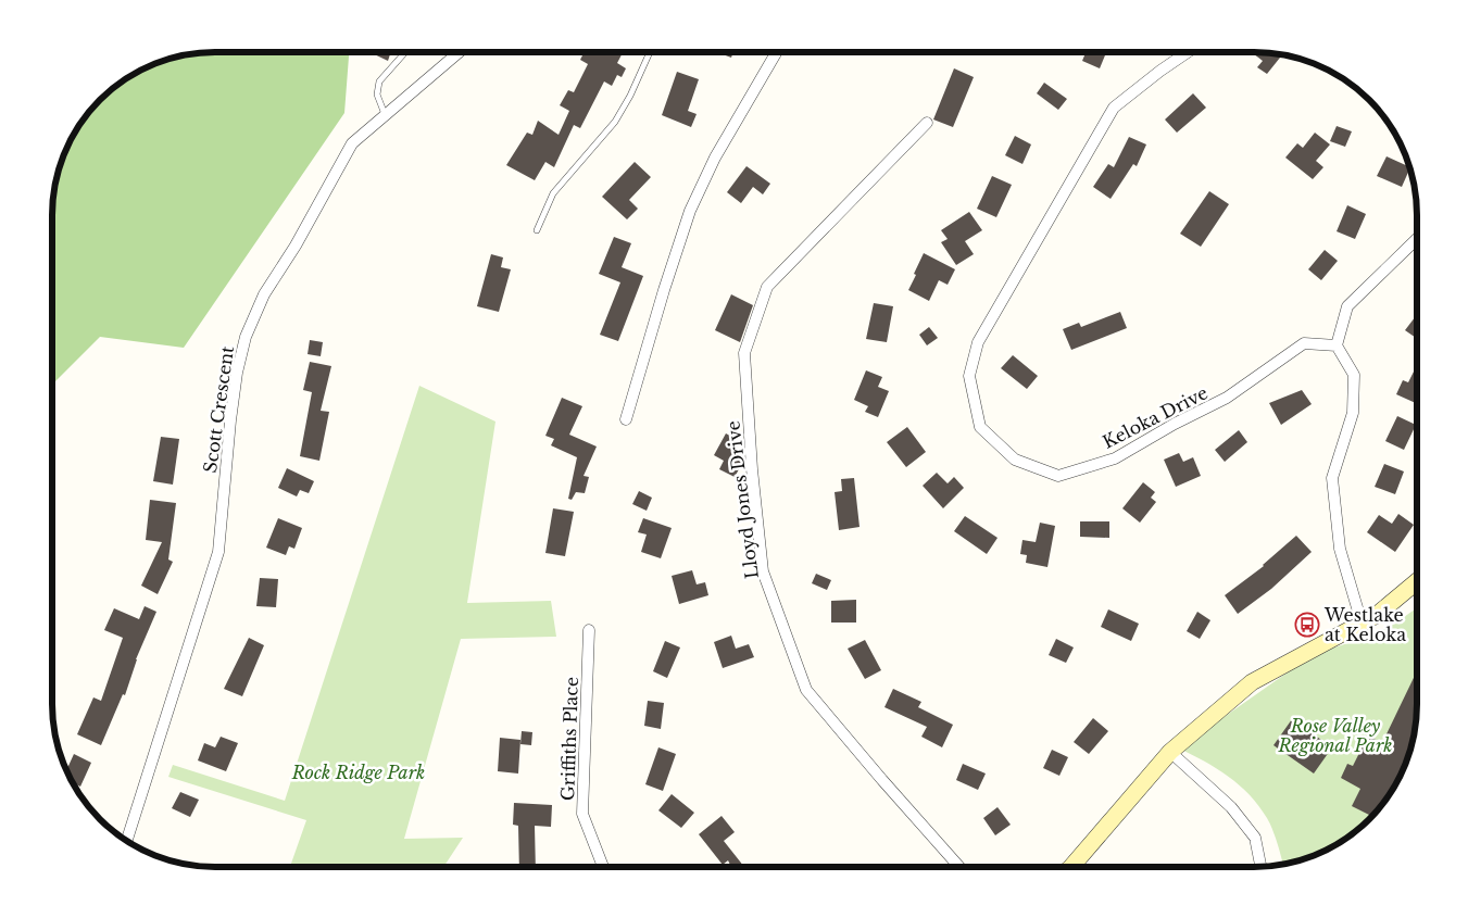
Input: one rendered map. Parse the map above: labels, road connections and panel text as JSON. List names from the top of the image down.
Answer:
{
  "streets": {
    "street": [
      "Scott Crescent",
      "Keloka Drive",
      "Lloyd Jones Drive",
      "Griffiths Place"
    ]
  },
  "parks": ["Rose Valley Regional Park", "Rock Ridge Park"],
  "places": {
    "bus stop": ["Westlake at Keloka"]
  }
}
